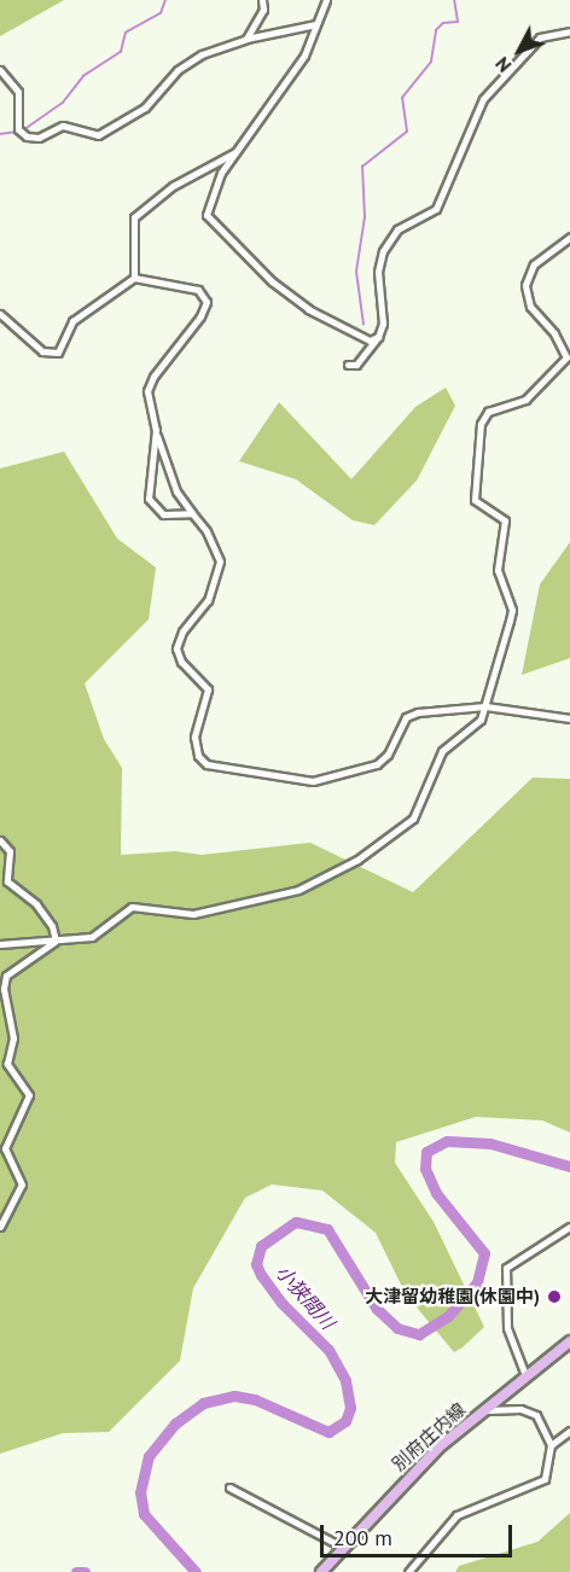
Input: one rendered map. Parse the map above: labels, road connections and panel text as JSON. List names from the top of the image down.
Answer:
{
  "streets": {
    "main road": ["別府庄内線"]
  },
  "water": ["小狭間川"],
  "places": ["大津留幼稚園(休園中)"],
  "scale_bar": "200 m",
  "north": "bottom left"
}
